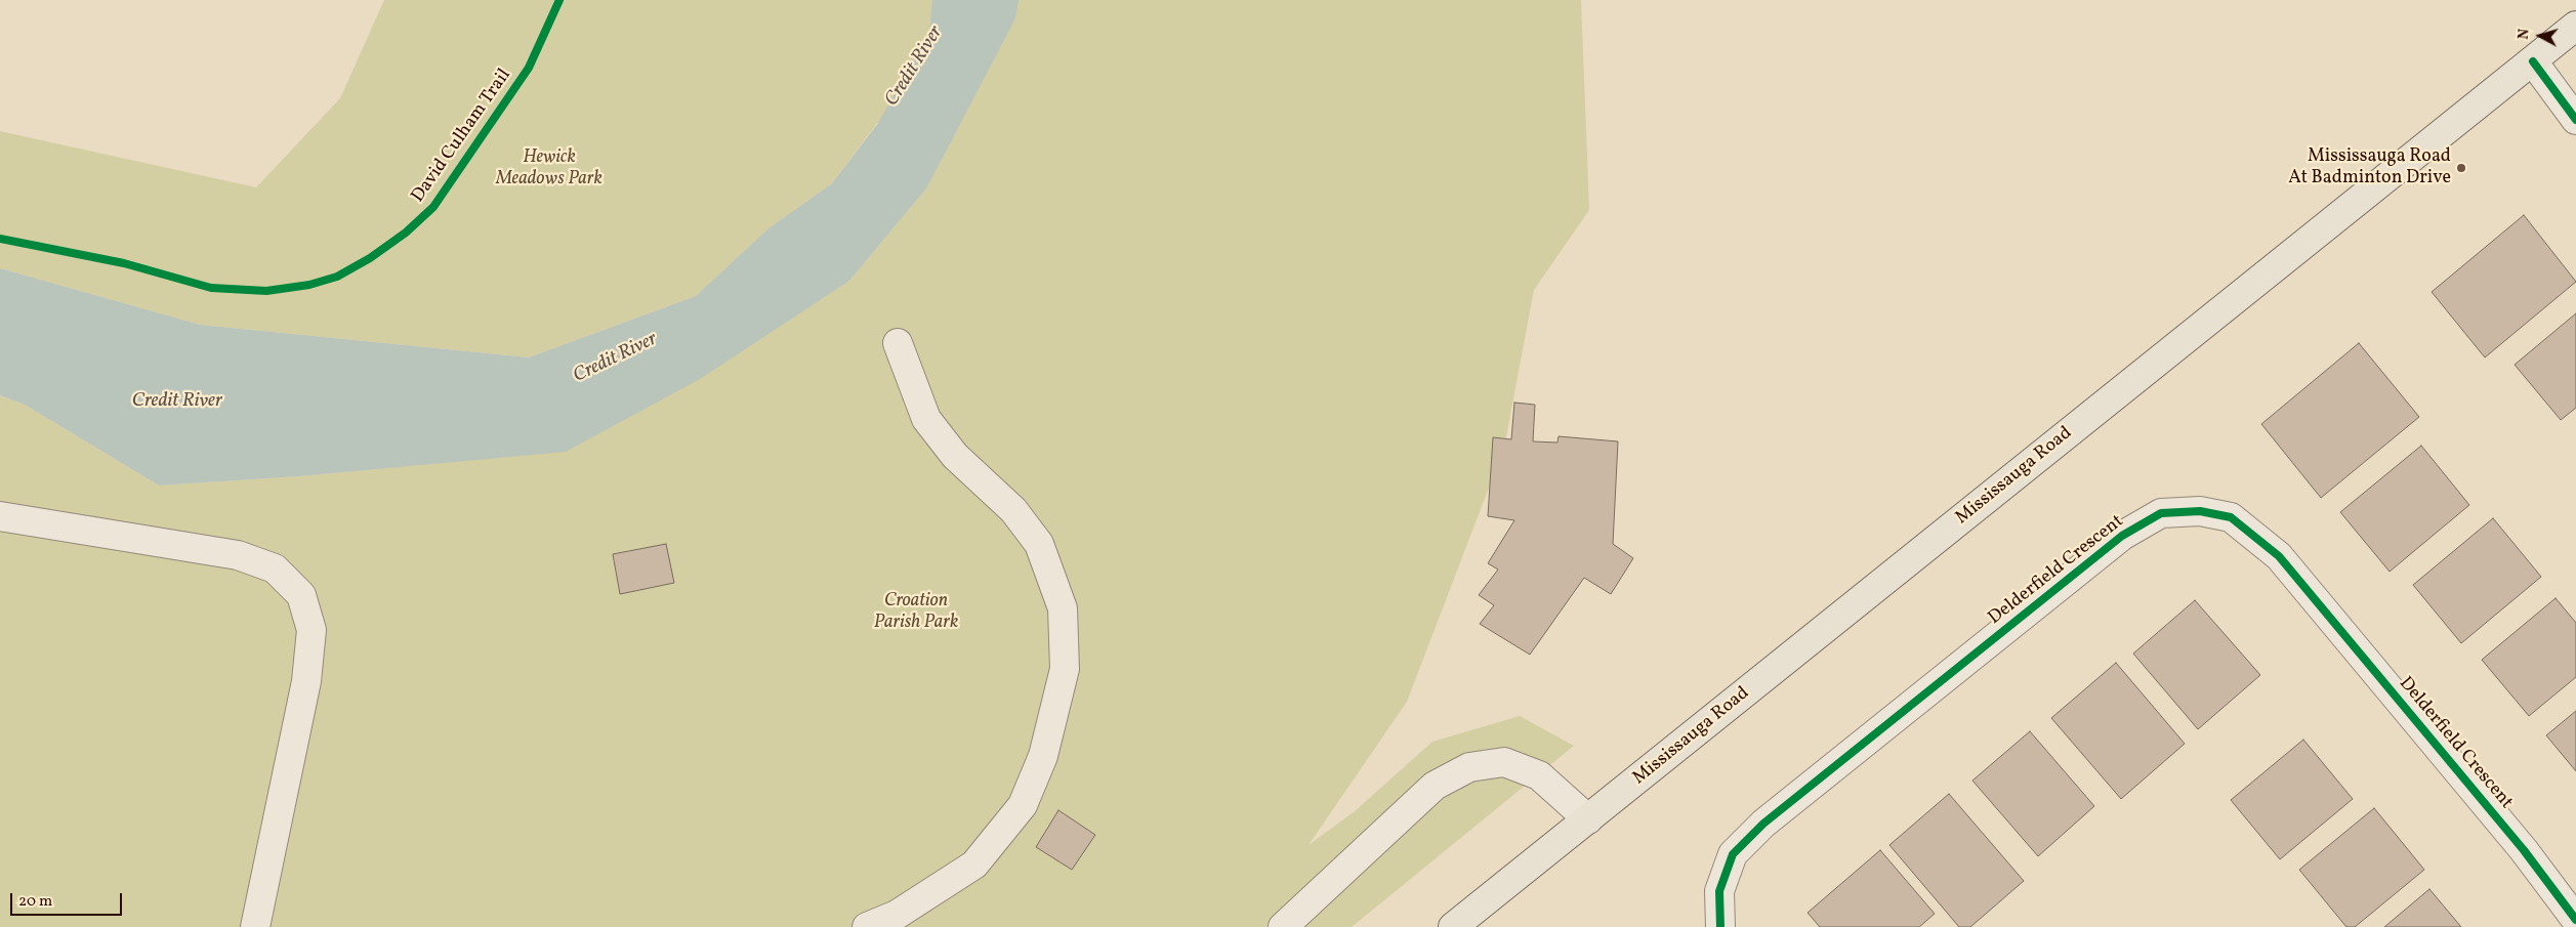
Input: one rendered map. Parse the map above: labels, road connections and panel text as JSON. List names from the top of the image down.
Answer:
{
  "streets": {
    "main road": ["Mississauga Road"],
    "street": ["Delderfield Crescent"],
    "cycle path": ["David Culham Trail"]
  },
  "water": ["Credit River"],
  "parks": ["Hewick Meadows Park", "Croation Parish Park"],
  "places": ["Mississauga Road At Badminton Drive"],
  "scale_bar": "20 m",
  "north": "left"
}
